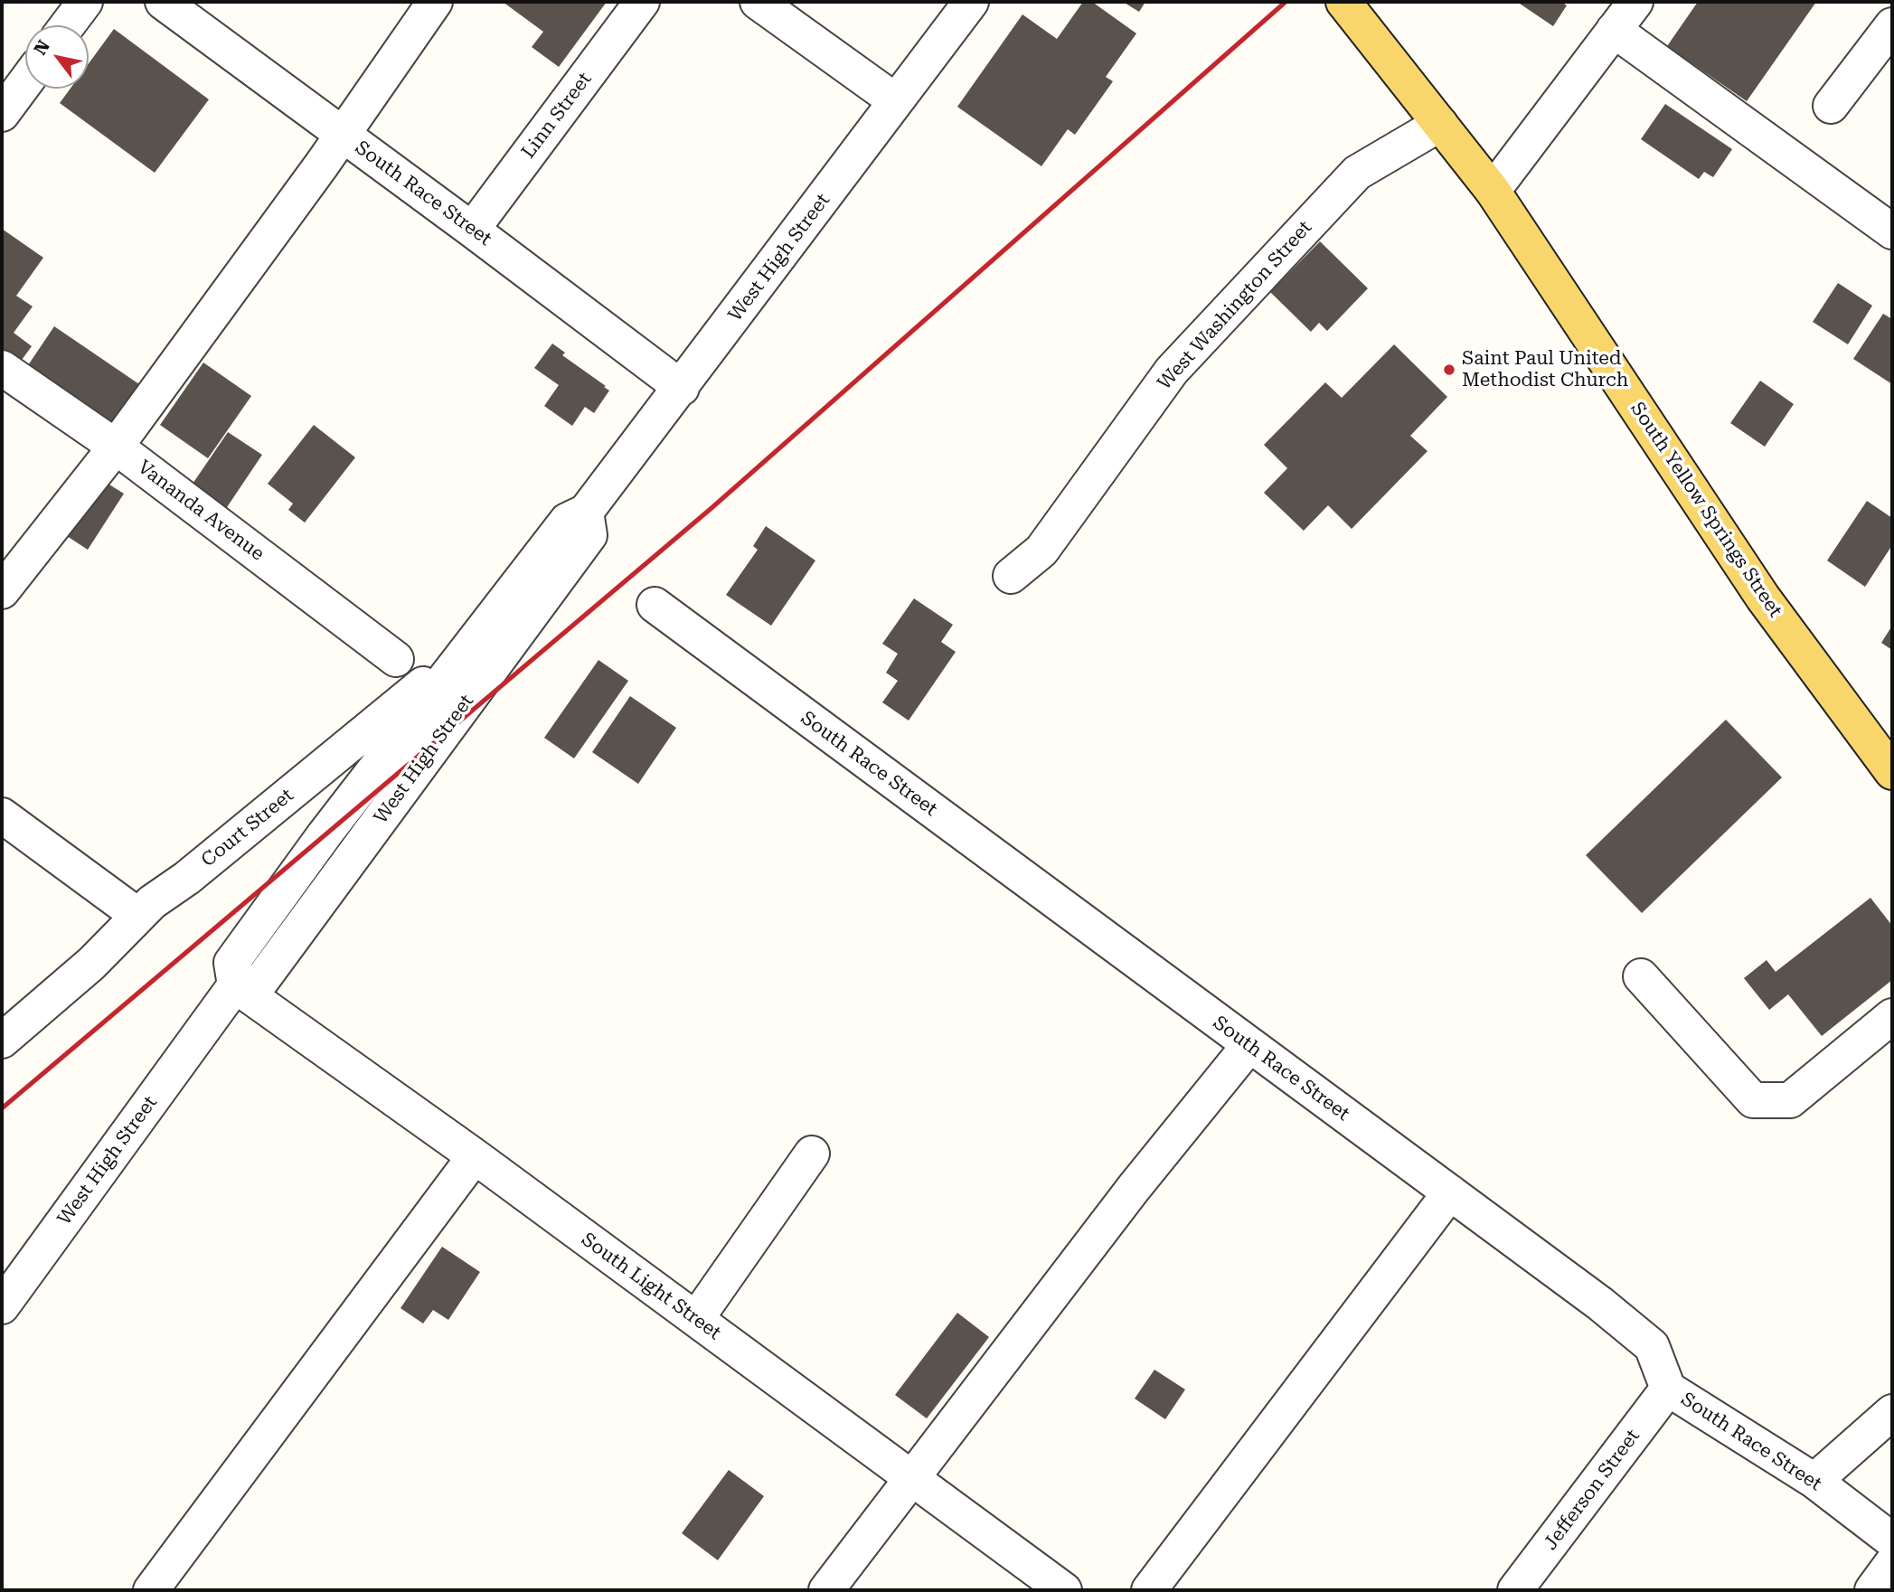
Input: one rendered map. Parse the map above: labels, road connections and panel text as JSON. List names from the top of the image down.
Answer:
{
  "streets": {
    "main road": ["South Yellow Springs Street"],
    "street": [
      "Linn Street",
      "South Race Street",
      "West High Street",
      "West Washington Street",
      "Vananda Avenue",
      "Court Street",
      "South Light Street",
      "Jefferson Street"
    ]
  },
  "crossings": [
    ["Linn Street", "South Race Street"],
    ["South Race Street", "West High Street"],
    ["South Race Street", "Jefferson Street"],
    ["West High Street", "Court Street"],
    ["West High Street", "South Light Street"],
    ["West Washington Street", "South Yellow Springs Street"]
  ],
  "places": ["Saint Paul United Methodist Church"],
  "north": "top left"
}
